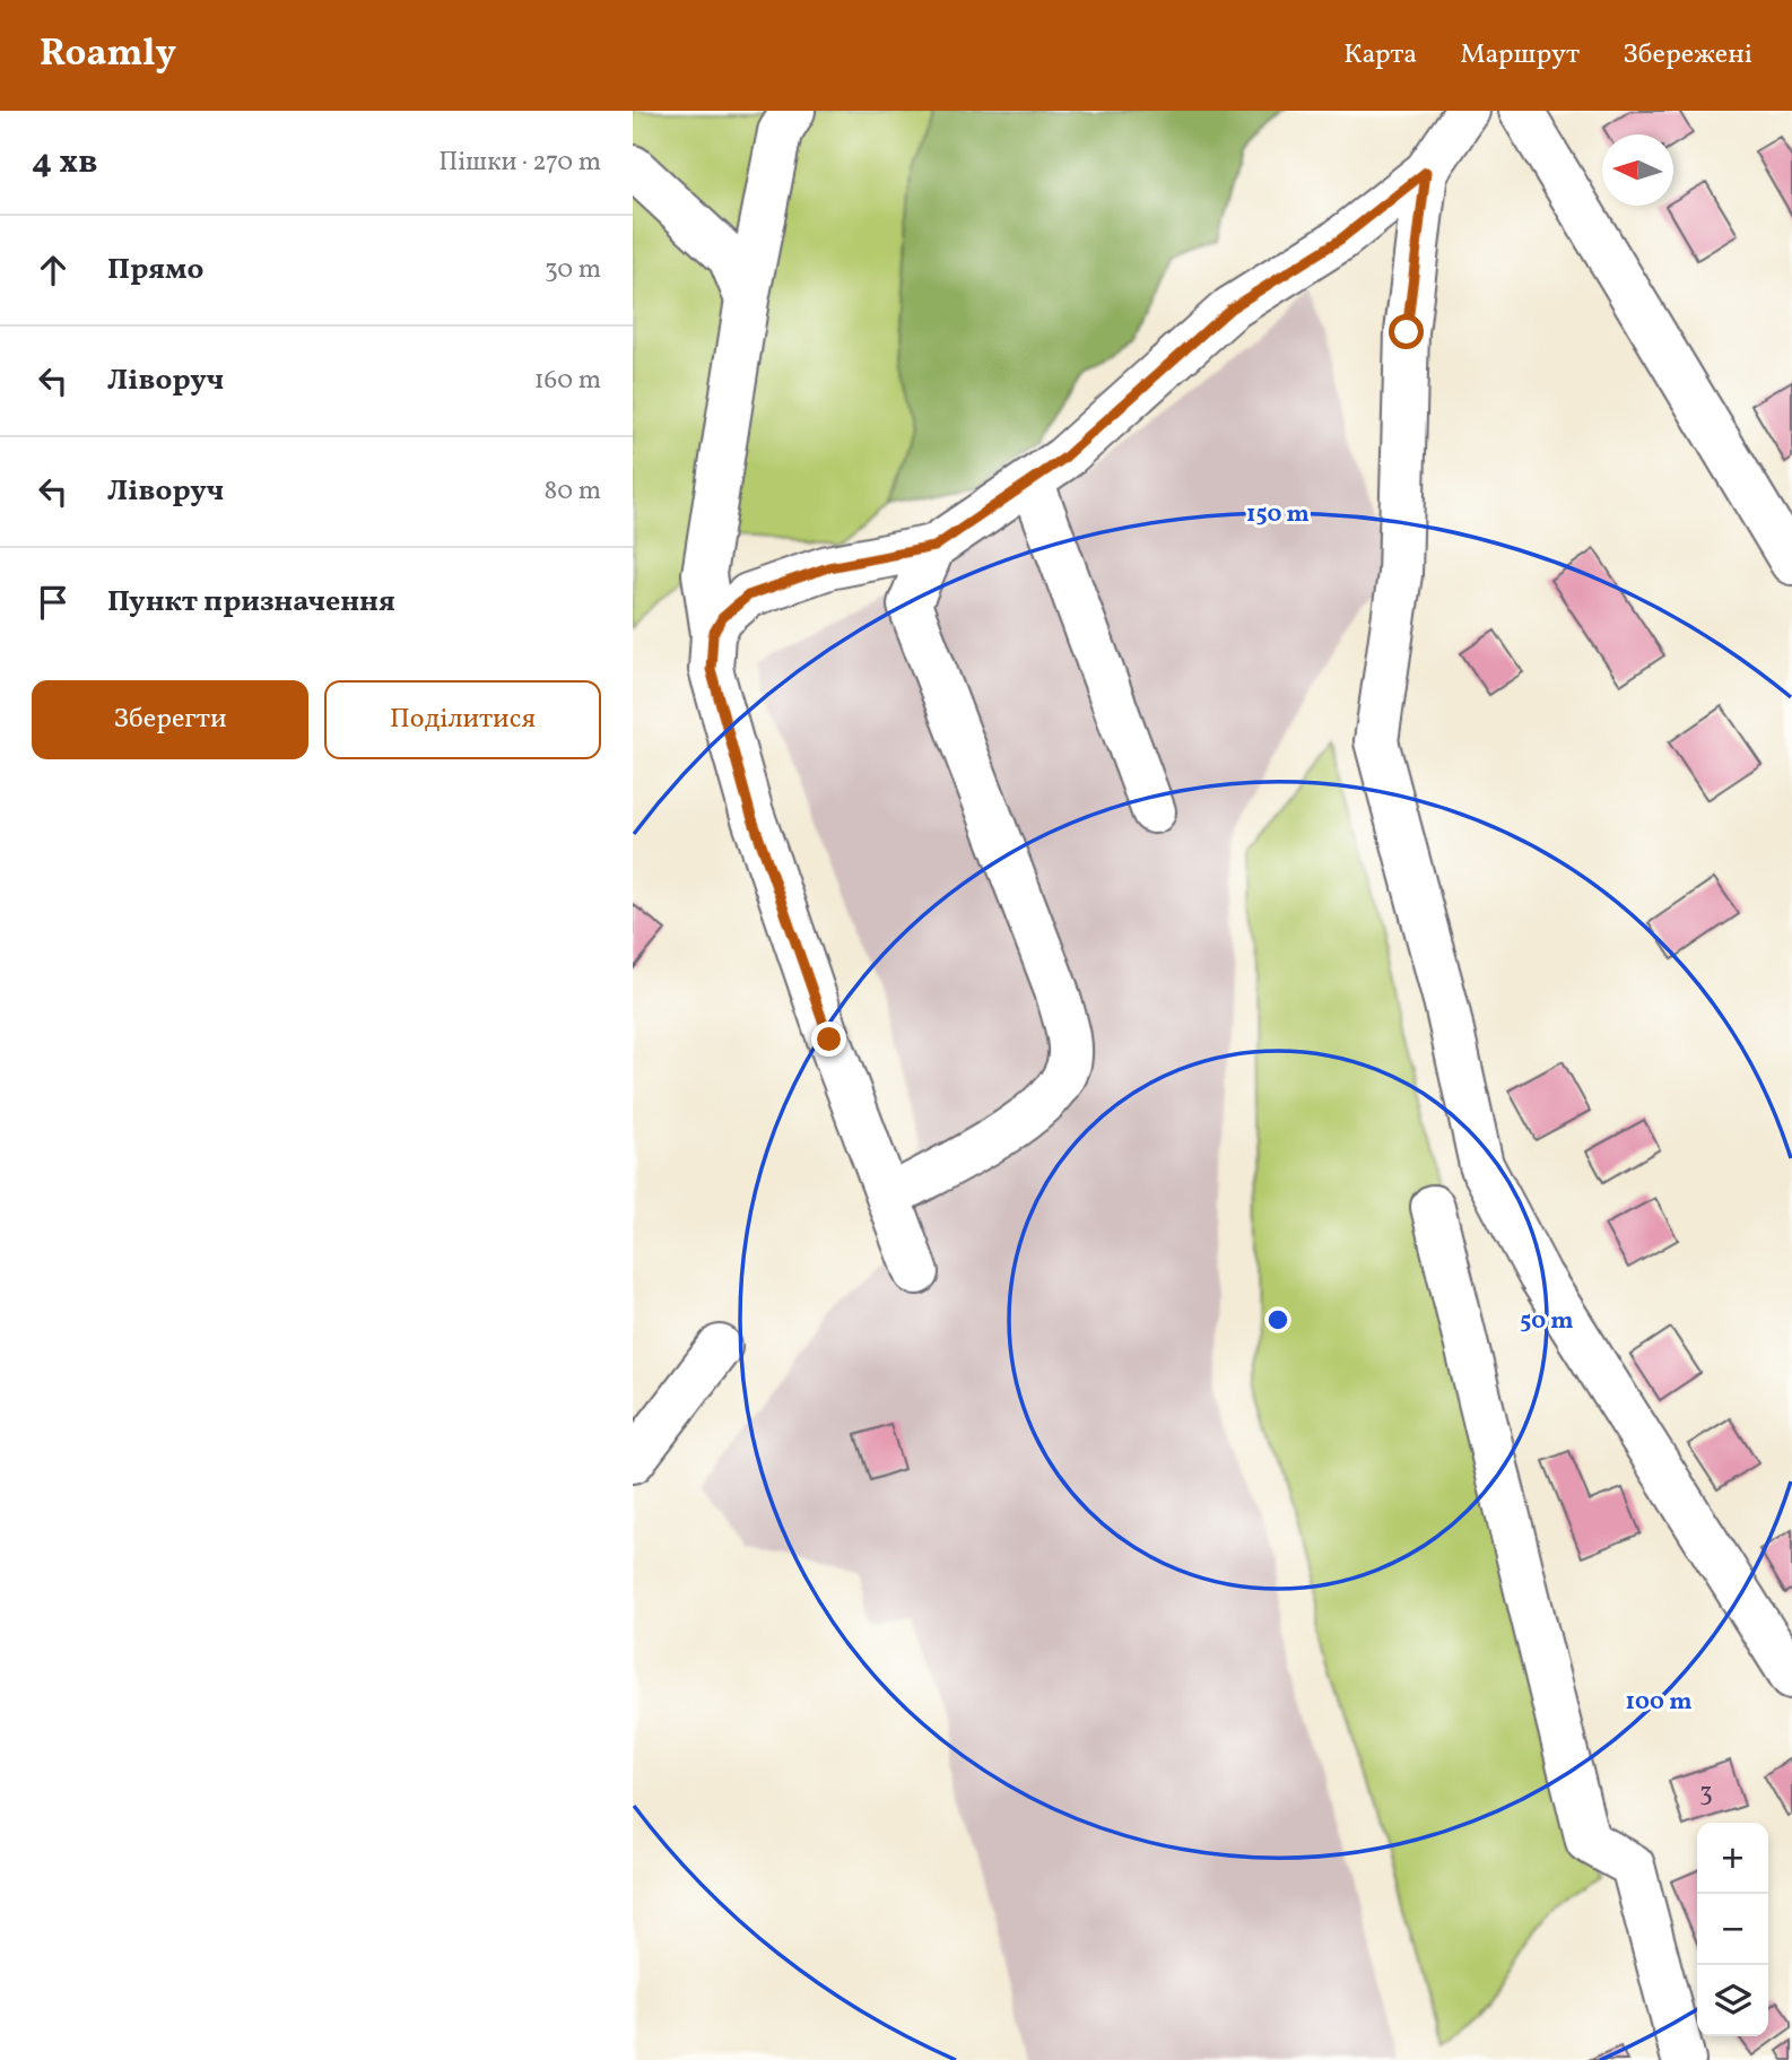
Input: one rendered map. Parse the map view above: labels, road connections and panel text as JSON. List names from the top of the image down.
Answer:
{
  "house_numbers": ["3"],
  "north": "left",
  "page": {
    "header": "Roamly",
    "nav": ["Карта", "Маршрут", "Збережені"],
    "heading": ["4 хв", "Пішки · 270 m"],
    "list": [
      ["Прямо", "30 m"],
      ["Ліворуч", "160 m"],
      ["Ліворуч", "80 m"],
      "Пункт призначення"
    ],
    "buttons": ["Зберегти", "Поділитися"],
    "map_buttons": ["+", "−"]
  },
  "rings": ["150 m", "50 m", "100 m"]
}
